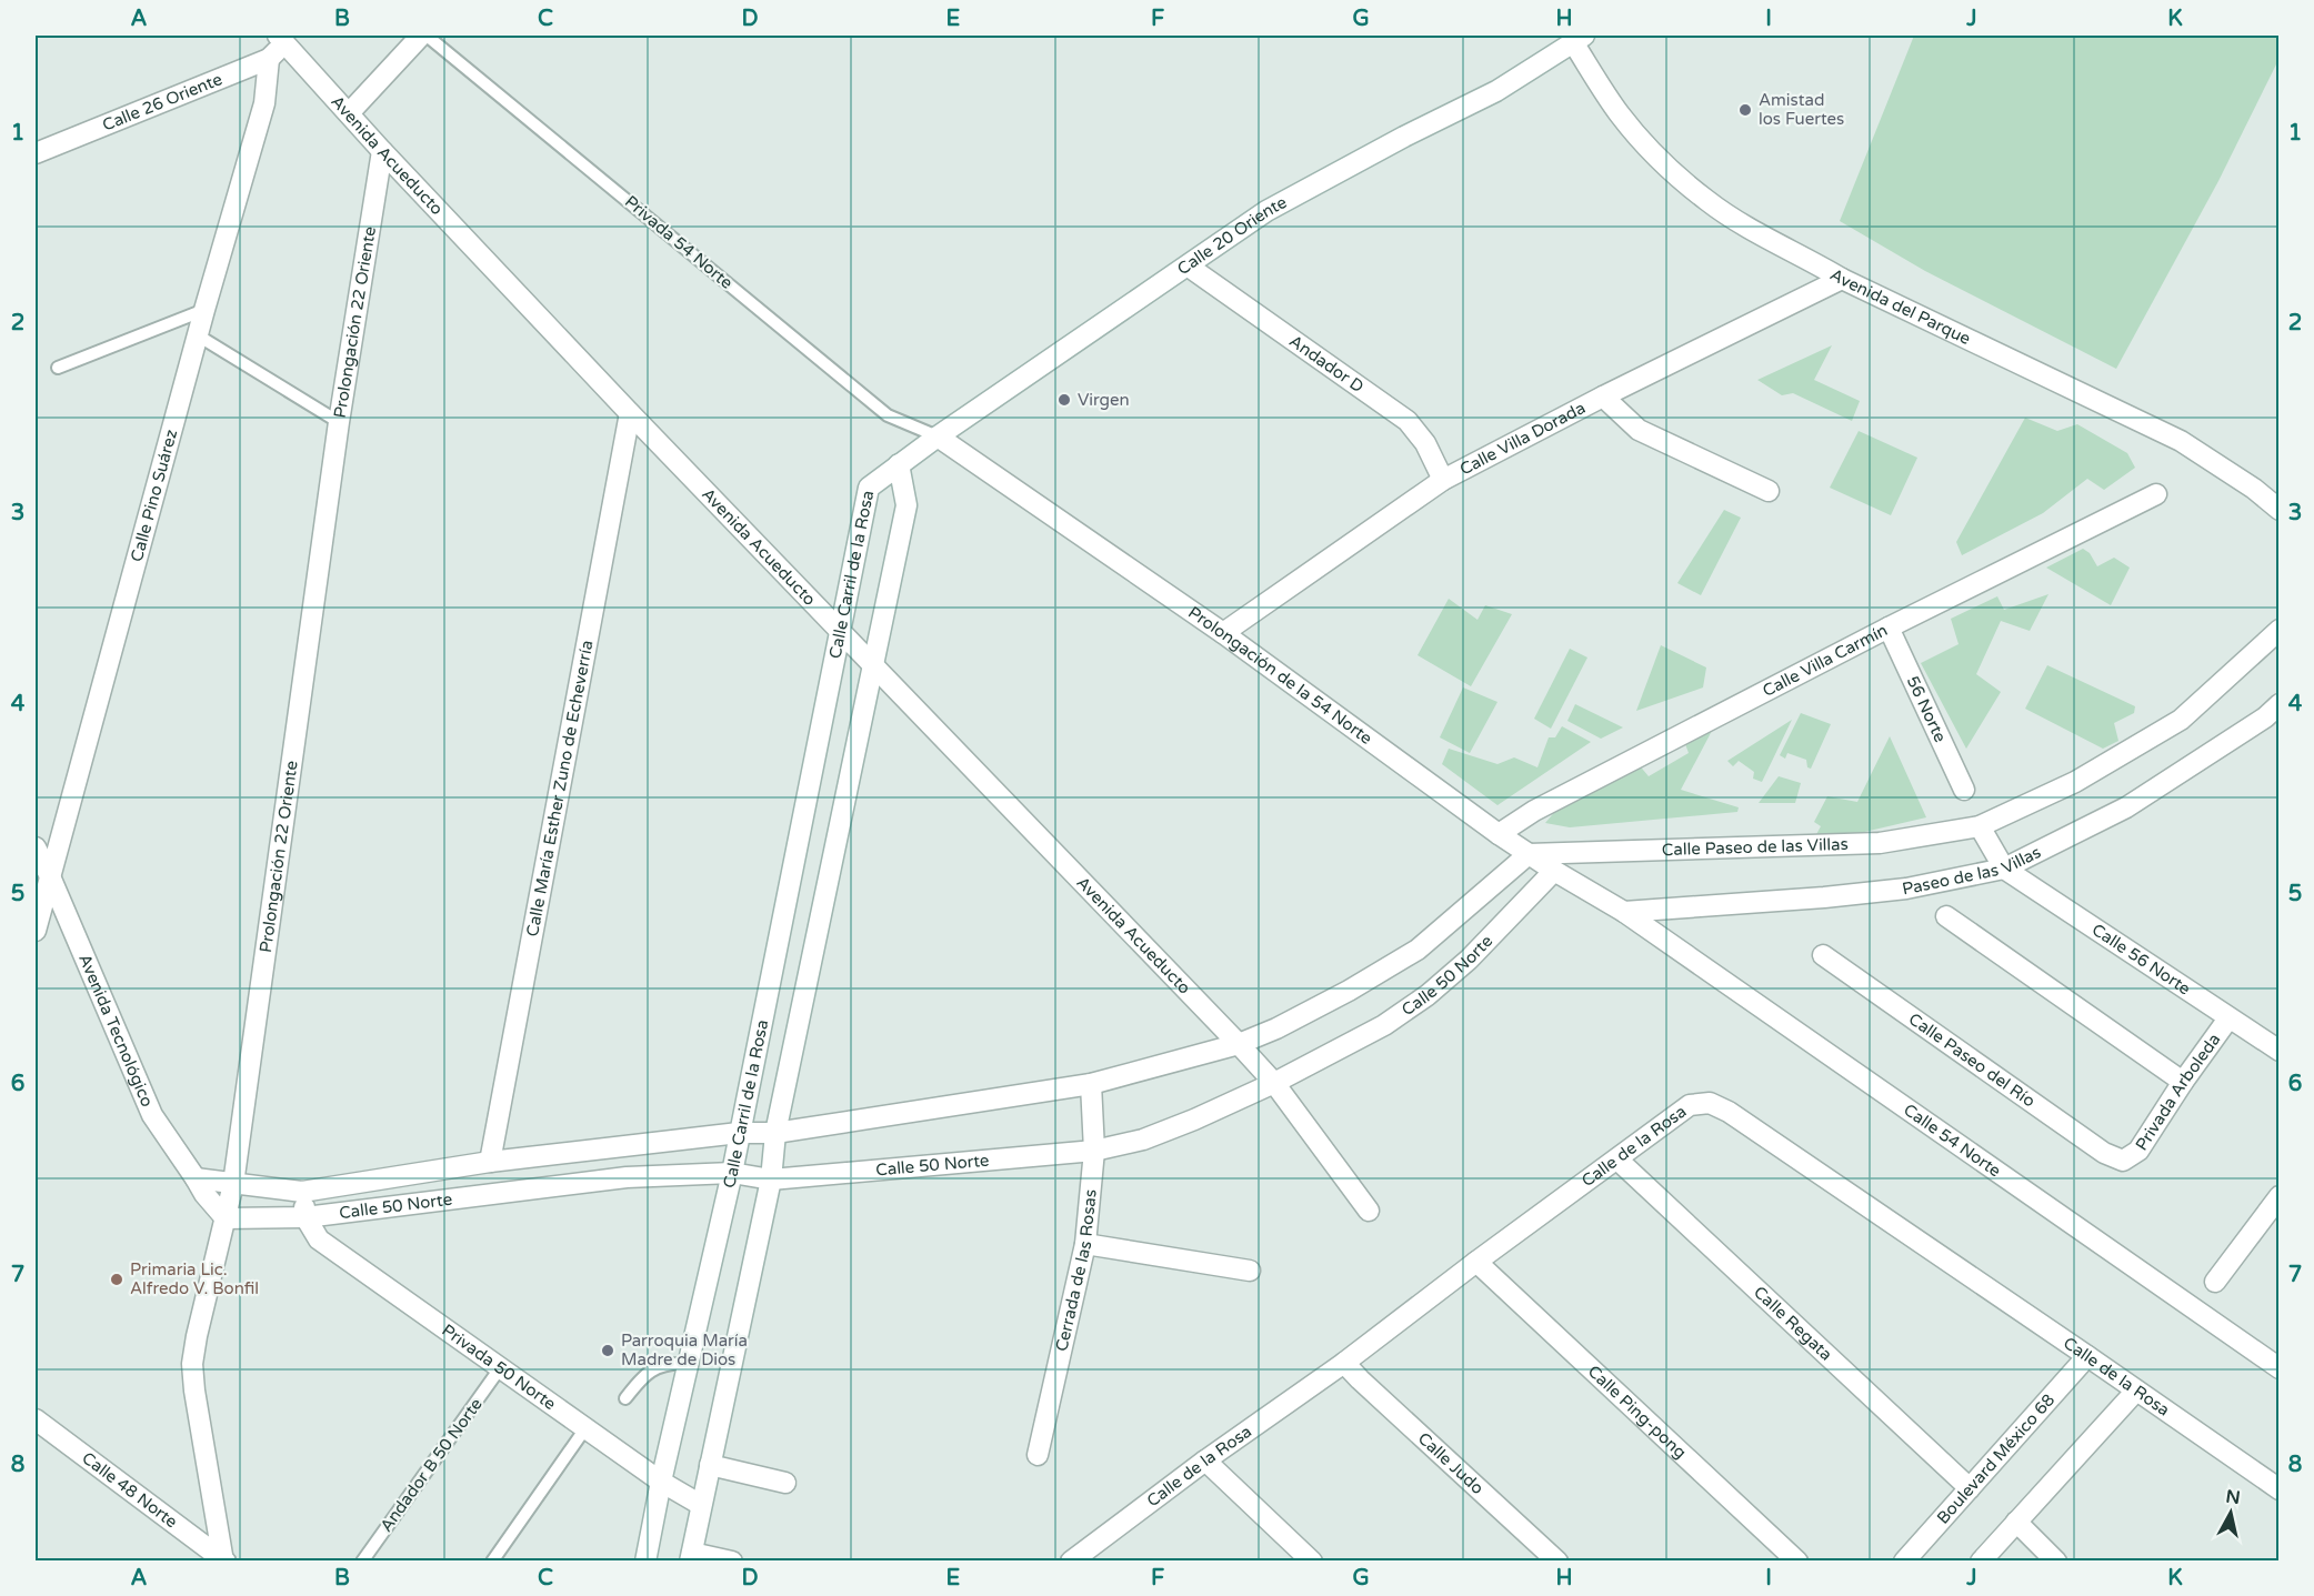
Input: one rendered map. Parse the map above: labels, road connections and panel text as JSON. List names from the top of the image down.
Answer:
{
  "streets": {
    "street": [
      "Calle 26 Oriente",
      "Avenida Acueducto",
      "Calle 20 Oriente",
      "Avenida del Parque",
      "Prolongación 22 Oriente",
      "Andador D",
      "Calle Villa Dorada",
      "Calle Pino Suárez",
      "Calle Carril de la Rosa",
      "Calle Villa Carmín",
      "Prolongación de la 54 Norte",
      "56 Norte",
      "Calle María Esther Zuno de Echeverría",
      "Calle Paseo de las Villas",
      "Paseo de las Villas",
      "Calle 56 Norte",
      "Calle 50 Norte",
      "Avenida Tecnológico",
      "Calle Paseo del Río",
      "Privada Arboleda",
      "Calle 54 Norte",
      "Calle de la Rosa",
      "Cerrada de las Rosas",
      "Calle Regata",
      "Privada 50 Norte",
      "Calle Ping-pong",
      "Boulevard México 68",
      "Calle Judo",
      "Calle 48 Norte"
    ],
    "lane": ["Privada 54 Norte", "Andador B 50 Norte"]
  },
  "crossings": [
    ["Calle 26 Oriente", "Avenida Acueducto"],
    ["Calle 26 Oriente", "Calle Pino Suárez"],
    ["Avenida Acueducto", "Prolongación 22 Oriente"],
    ["Avenida Acueducto", "Calle Carril de la Rosa"],
    ["Avenida Acueducto", "Calle María Esther Zuno de Echeverría"],
    ["Avenida Acueducto", "Calle 50 Norte"],
    ["Calle 20 Oriente", "Privada 54 Norte"],
    ["Calle 20 Oriente", "Avenida del Parque"],
    ["Calle 20 Oriente", "Andador D"],
    ["Calle 20 Oriente", "Calle Carril de la Rosa"],
    ["Calle 20 Oriente", "Prolongación de la 54 Norte"],
    ["Privada 54 Norte", "Prolongación de la 54 Norte"],
    ["Avenida del Parque", "Calle Villa Dorada"],
    ["Prolongación 22 Oriente", "Calle 50 Norte"],
    ["Prolongación 22 Oriente", "Avenida Tecnológico"],
    ["Prolongación 22 Oriente", "Calle 48 Norte"],
    ["Andador D", "Calle Villa Dorada"],
    ["Calle Villa Dorada", "Prolongación de la 54 Norte"],
    ["Calle Pino Suárez", "Avenida Tecnológico"],
    ["Calle Carril de la Rosa", "Calle 50 Norte"],
    ["Calle Carril de la Rosa", "Privada 50 Norte"],
    ["Calle Villa Carmín", "Prolongación de la 54 Norte"],
    ["Calle Villa Carmín", "56 Norte"],
    ["Prolongación de la 54 Norte", "Calle Paseo de las Villas"],
    ["Prolongación de la 54 Norte", "Paseo de las Villas"],
    ["Prolongación de la 54 Norte", "Calle 50 Norte"],
    ["Prolongación de la 54 Norte", "Calle 54 Norte"],
    ["Calle María Esther Zuno de Echeverría", "Calle 50 Norte"],
    ["Calle Paseo de las Villas", "Calle 50 Norte"],
    ["Paseo de las Villas", "Calle 56 Norte"],
    ["Paseo de las Villas", "Calle 54 Norte"],
    ["Calle 56 Norte", "Privada Arboleda"],
    ["Calle 50 Norte", "Avenida Tecnológico"],
    ["Calle 50 Norte", "Cerrada de las Rosas"],
    ["Calle 50 Norte", "Privada 50 Norte"],
    ["Calle Paseo del Río", "Privada Arboleda"],
    ["Calle de la Rosa", "Calle Regata"],
    ["Calle de la Rosa", "Calle Ping-pong"],
    ["Calle de la Rosa", "Boulevard México 68"],
    ["Calle de la Rosa", "Calle Judo"],
    ["Calle Regata", "Boulevard México 68"],
    ["Privada 50 Norte", "Andador B 50 Norte"]
  ],
  "places": [
    "Amistad los Fuertes",
    "Virgen",
    "Primaria Lic. Alfredo V. Bonfil",
    "Parroquia María Madre de Dios"
  ],
  "north": "top",
  "grid": {
    "columns": [
      "A",
      "B",
      "C",
      "D",
      "E",
      "F",
      "G",
      "H",
      "I",
      "J",
      "K"
    ],
    "rows": [
      "1",
      "2",
      "3",
      "4",
      "5",
      "6",
      "7",
      "8"
    ]
  }
}
